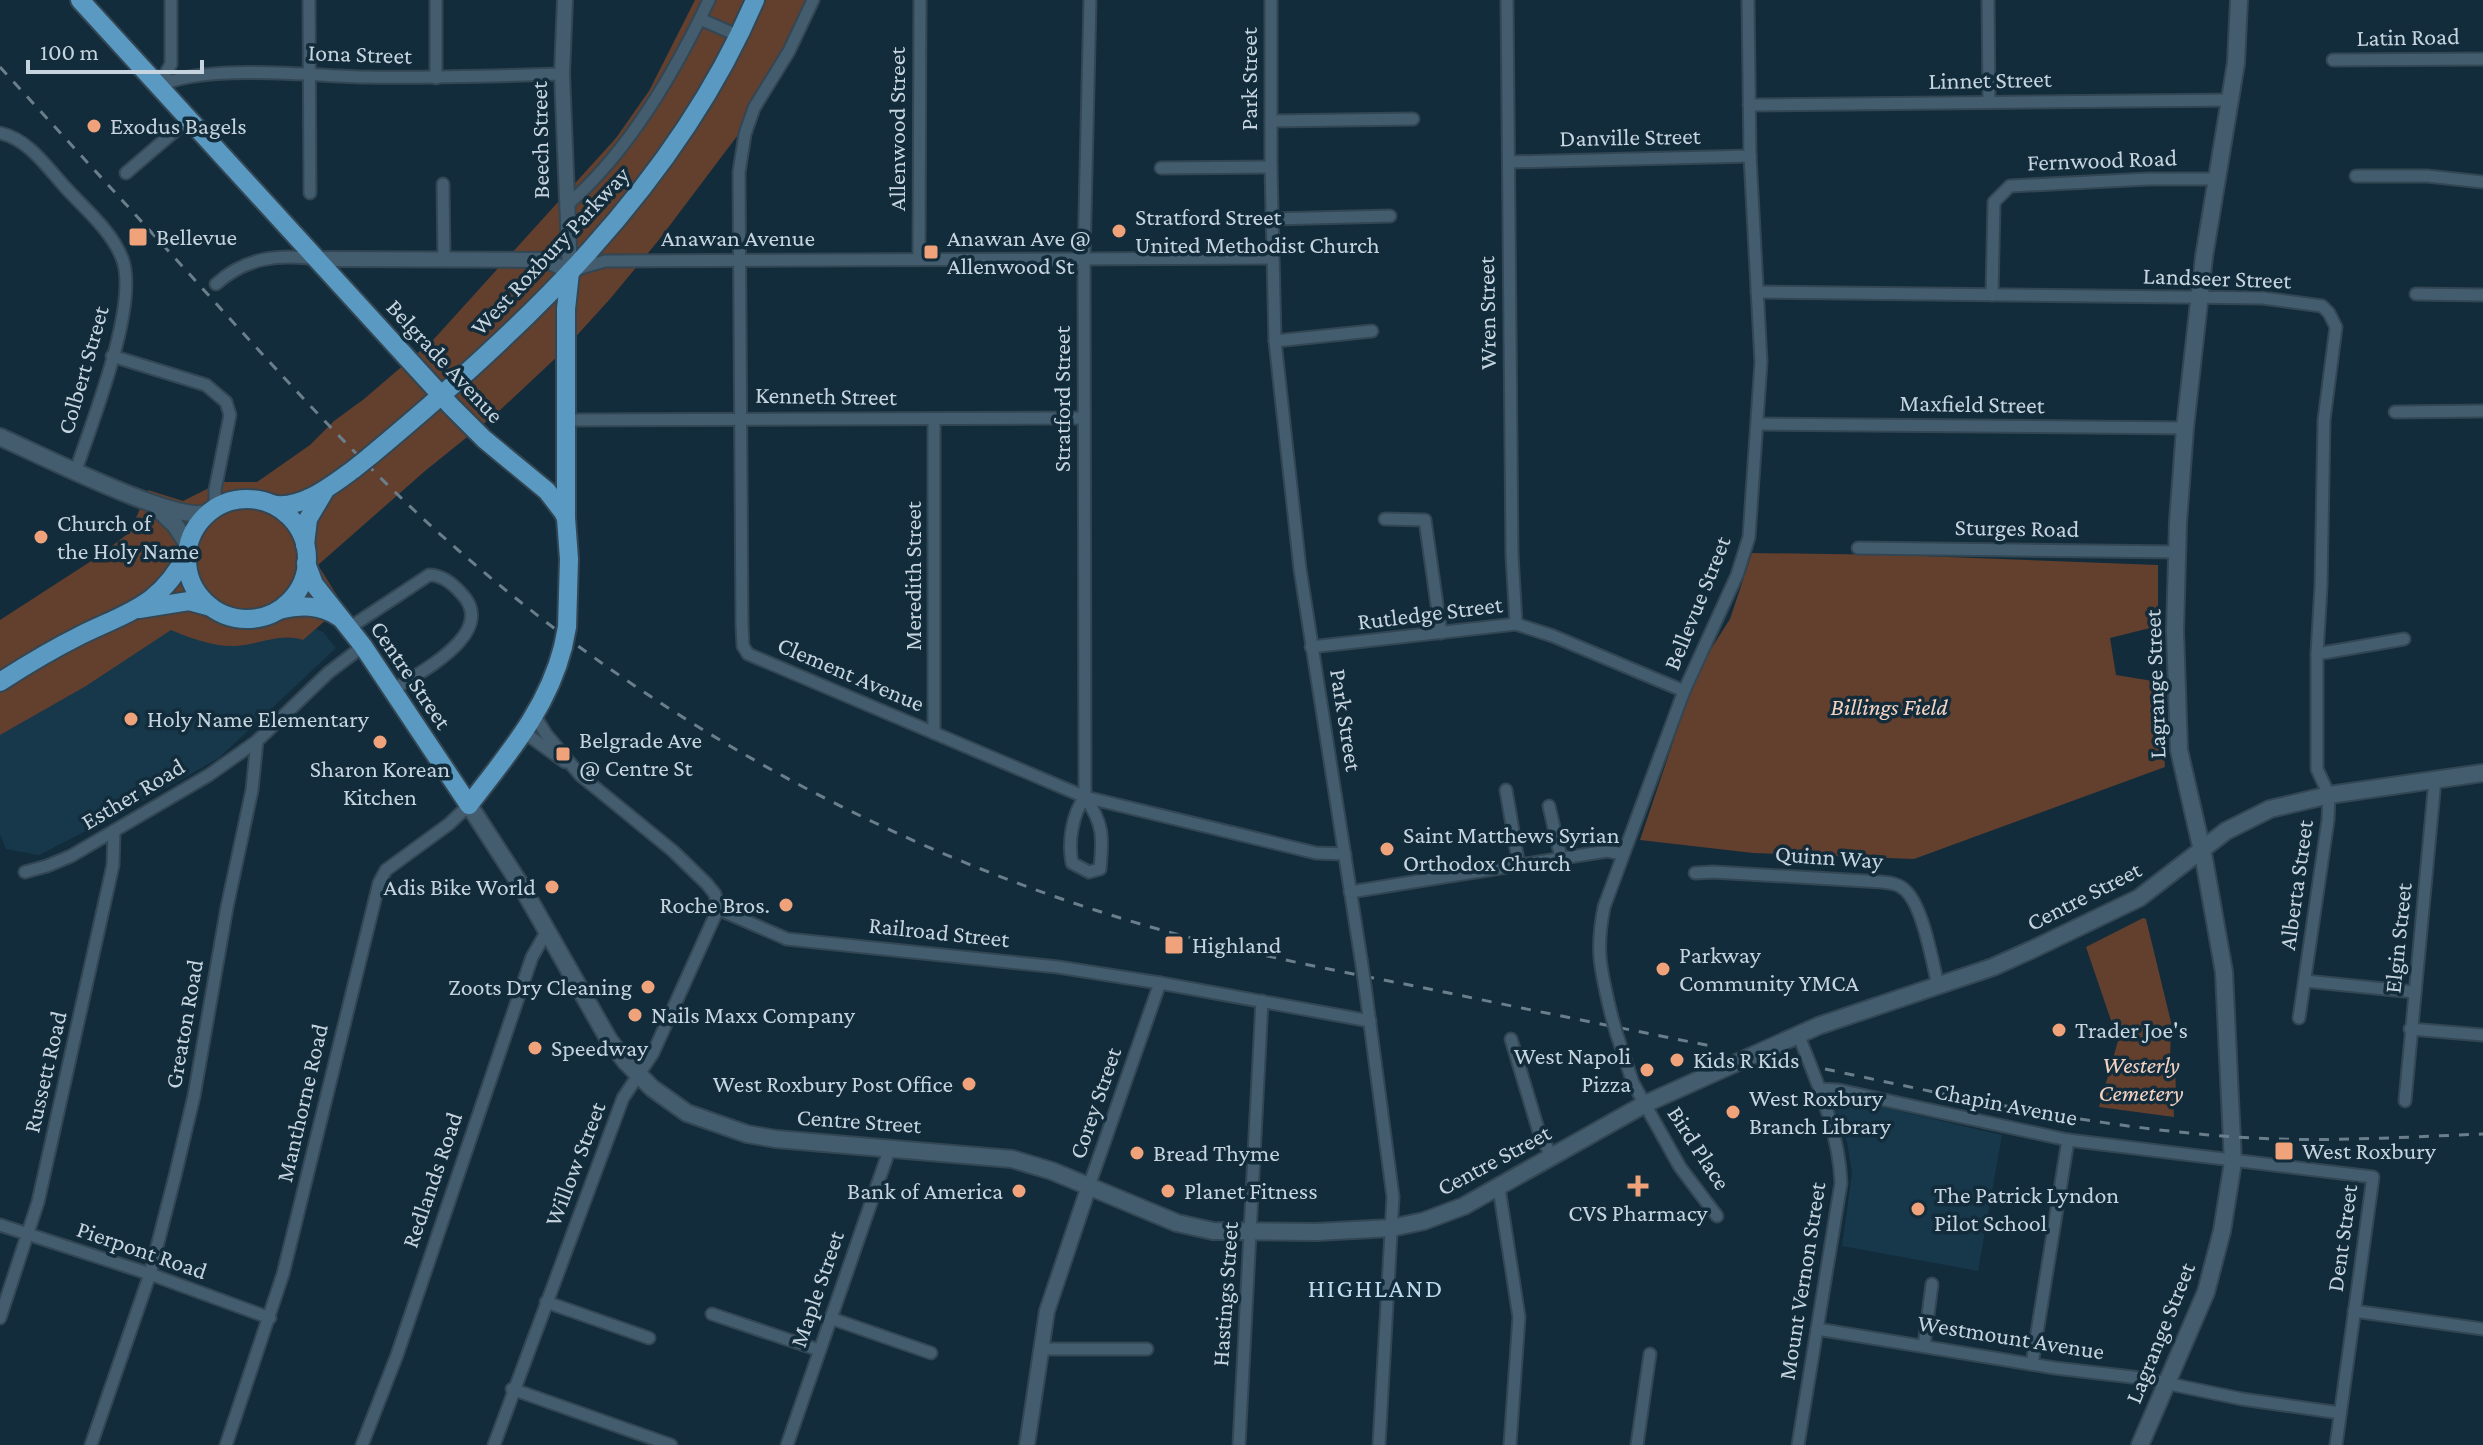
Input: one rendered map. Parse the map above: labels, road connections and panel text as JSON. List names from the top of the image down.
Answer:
{
  "streets": {
    "main road": [
      "Beech Street",
      "West Roxbury Parkway",
      "Belgrade Avenue",
      "Centre Street",
      "Lagrange Street"
    ],
    "street": [
      "Latin Road",
      "Iona Street",
      "Park Street",
      "Linnet Street",
      "Allenwood Street",
      "Danville Street",
      "Fernwood Road",
      "Anawan Avenue",
      "Landseer Street",
      "Wren Street",
      "Colbert Street",
      "Kenneth Street",
      "Stratford Street",
      "Maxfield Street",
      "Sturges Road",
      "Meredith Street",
      "Bellevue Street",
      "Rutledge Street",
      "Clement Avenue",
      "Esther Road",
      "Quinn Way",
      "Alberta Street",
      "Railroad Street",
      "Elgin Street",
      "Greaton Road",
      "Russett Road",
      "Manthorne Road",
      "Corey Street",
      "Chapin Avenue",
      "Bird Place",
      "Willow Street",
      "Redlands Road",
      "Dent Street",
      "Pierpont Road",
      "Mount Vernon Street",
      "Maple Street",
      "Hastings Street",
      "Westmount Avenue"
    ]
  },
  "crossings": [
    ["Iona Street", "Beech Street"],
    ["Iona Street", "Belgrade Avenue"],
    ["Park Street", "Anawan Avenue"],
    ["Park Street", "Rutledge Street"],
    ["Park Street", "Clement Avenue"],
    ["Park Street", "Centre Street"],
    ["Linnet Street", "Bellevue Street"],
    ["Linnet Street", "Lagrange Street"],
    ["Allenwood Street", "Anawan Avenue"],
    ["Danville Street", "Wren Street"],
    ["Danville Street", "Bellevue Street"],
    ["Beech Street", "Anawan Avenue"],
    ["Beech Street", "West Roxbury Parkway"],
    ["Beech Street", "Belgrade Avenue"],
    ["Beech Street", "Kenneth Street"],
    ["Fernwood Road", "Landseer Street"],
    ["Fernwood Road", "Lagrange Street"],
    ["Anawan Avenue", "West Roxbury Parkway"],
    ["Anawan Avenue", "Stratford Street"],
    ["Anawan Avenue", "Clement Avenue"],
    ["West Roxbury Parkway", "Belgrade Avenue"],
    ["West Roxbury Parkway", "Centre Street"],
    ["Landseer Street", "Bellevue Street"],
    ["Landseer Street", "Centre Street"],
    ["Landseer Street", "Lagrange Street"],
    ["Landseer Street", "Alberta Street"],
    ["Wren Street", "Rutledge Street"],
    ["Kenneth Street", "Stratford Street"],
    ["Kenneth Street", "Meredith Street"],
    ["Kenneth Street", "Clement Avenue"],
    ["Stratford Street", "Clement Avenue"],
    ["Maxfield Street", "Bellevue Street"],
    ["Maxfield Street", "Lagrange Street"],
    ["Sturges Road", "Lagrange Street"],
    ["Meredith Street", "Clement Avenue"],
    ["Bellevue Street", "Rutledge Street"],
    ["Bellevue Street", "Centre Street"],
    ["Bellevue Street", "Bird Place"],
    ["Centre Street", "Lagrange Street"],
    ["Centre Street", "Quinn Way"],
    ["Centre Street", "Alberta Street"],
    ["Centre Street", "Elgin Street"],
    ["Centre Street", "Manthorne Road"],
    ["Centre Street", "Corey Street"],
    ["Centre Street", "Bird Place"],
    ["Centre Street", "Willow Street"],
    ["Centre Street", "Redlands Road"],
    ["Centre Street", "Mount Vernon Street"],
    ["Centre Street", "Maple Street"],
    ["Centre Street", "Hastings Street"],
    ["Lagrange Street", "Chapin Avenue"],
    ["Lagrange Street", "Dent Street"],
    ["Lagrange Street", "Westmount Avenue"],
    ["Esther Road", "Greaton Road"],
    ["Esther Road", "Russett Road"],
    ["Alberta Street", "Elgin Street"],
    ["Railroad Street", "Corey Street"],
    ["Railroad Street", "Willow Street"],
    ["Greaton Road", "Pierpont Road"],
    ["Russett Road", "Pierpont Road"],
    ["Manthorne Road", "Pierpont Road"],
    ["Chapin Avenue", "Dent Street"],
    ["Chapin Avenue", "Mount Vernon Street"],
    ["Dent Street", "Westmount Avenue"],
    ["Mount Vernon Street", "Westmount Avenue"]
  ],
  "districts": ["HIGHLAND"],
  "parks": ["Billings Field", "Westerly Cemetery"],
  "places": {
    "other": [
      "Exodus Bagels",
      "Stratford Street United Methodist Church",
      "Church of the Holy Name",
      "Holy Name Elementary",
      "Sharon Korean Kitchen",
      "Saint Matthews Syrian Orthodox Church",
      "Adis Bike World",
      "Roche Bros.",
      "Parkway Community YMCA",
      "Zoots Dry Cleaning",
      "Nails Maxx Company",
      "Trader Joe's",
      "Speedway",
      "Kids R Kids",
      "West Napoli Pizza",
      "West Roxbury Post Office",
      "West Roxbury Branch Library",
      "Bread Thyme",
      "Bank of America",
      "Planet Fitness",
      "The Patrick Lyndon Pilot School"
    ],
    "transit": [
      "Bellevue",
      "Anawan Ave @ Allenwood St",
      "Belgrade Ave @ Centre St",
      "Highland",
      "West Roxbury"
    ],
    "health": ["CVS Pharmacy"]
  },
  "scale_bar": "100 m"
}
